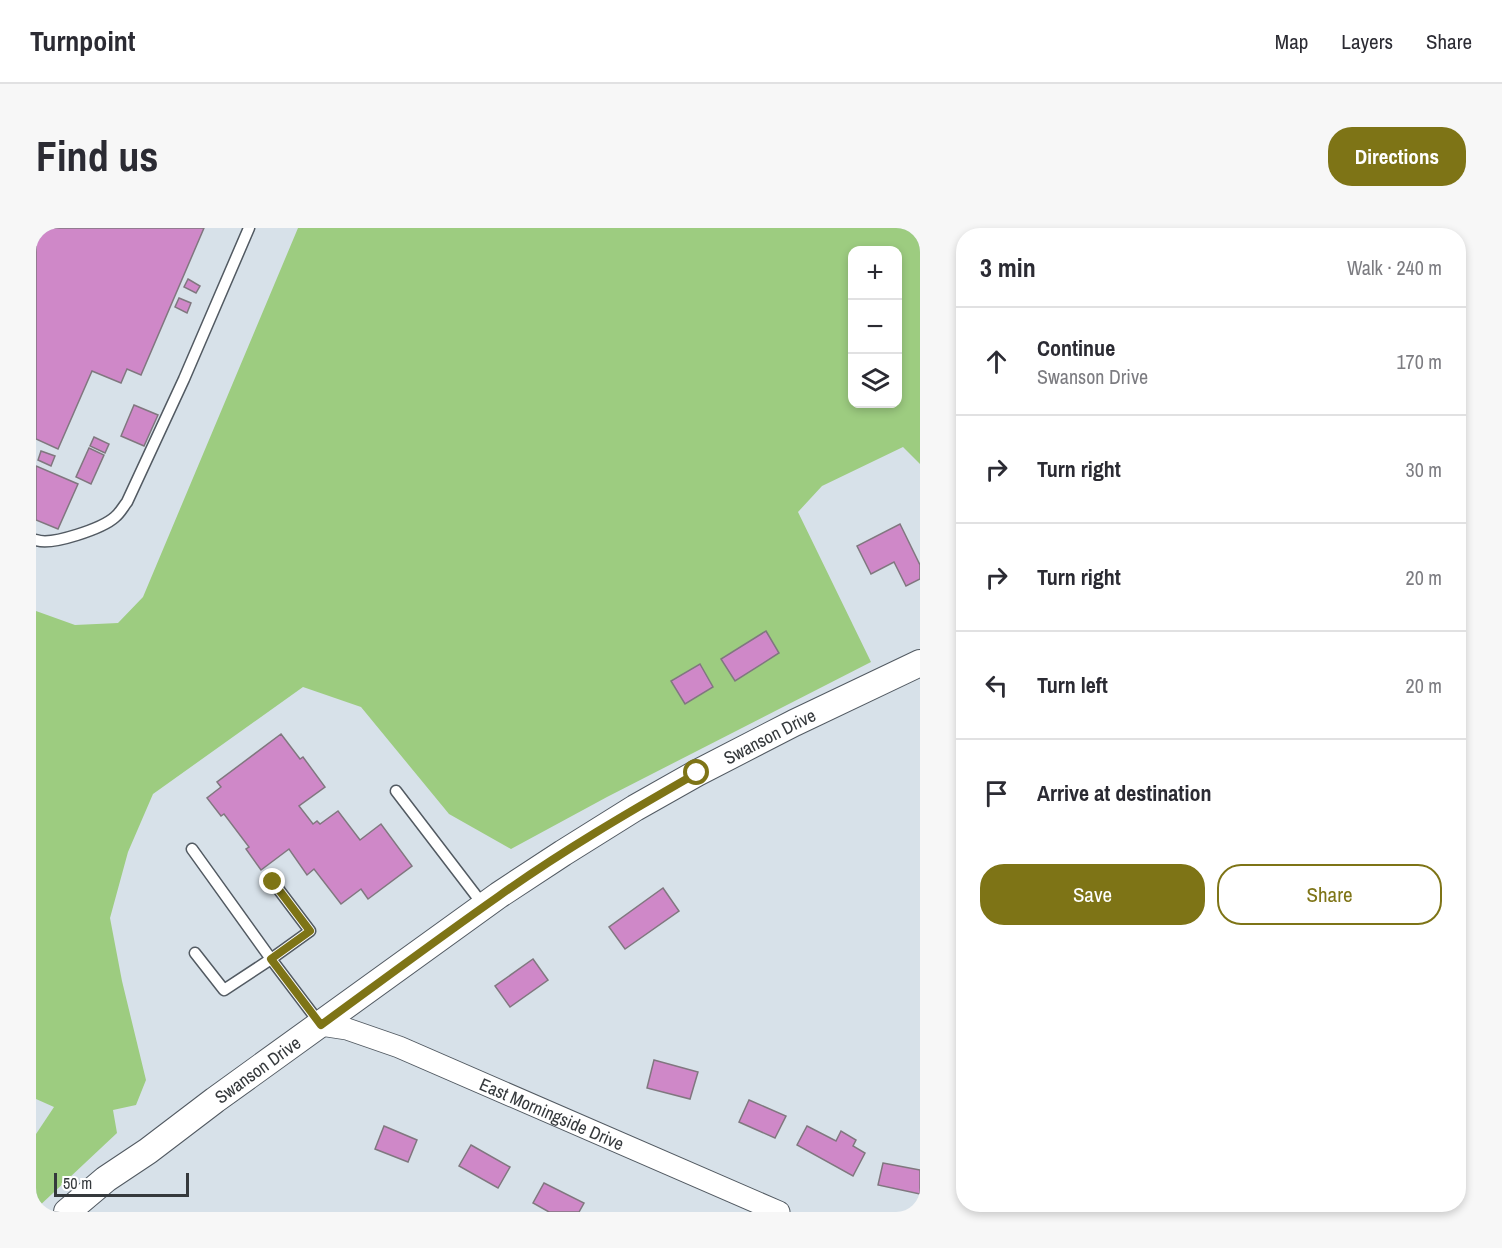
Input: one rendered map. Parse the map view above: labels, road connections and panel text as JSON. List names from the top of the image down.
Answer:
{
  "streets": {
    "street": ["Swanson Drive", "East Morningside Drive"]
  },
  "crossings": [
    ["Swanson Drive", "East Morningside Drive"]
  ],
  "scale_bar": "50 m",
  "page": {
    "header": "Turnpoint",
    "nav": ["Map", "Layers", "Share"],
    "buttons": [
      "Directions",
      ["Save", "Share"]
    ],
    "title": "Find us",
    "heading": ["3 min", "Walk · 240 m"],
    "map_buttons": ["+", "−"],
    "list": [
      ["Continue", "Swanson Drive", "170 m"],
      ["Turn right", "30 m"],
      ["Turn right", "20 m"],
      ["Turn left", "20 m"],
      "Arrive at destination"
    ],
    "scale": "50 m"
  }
}
